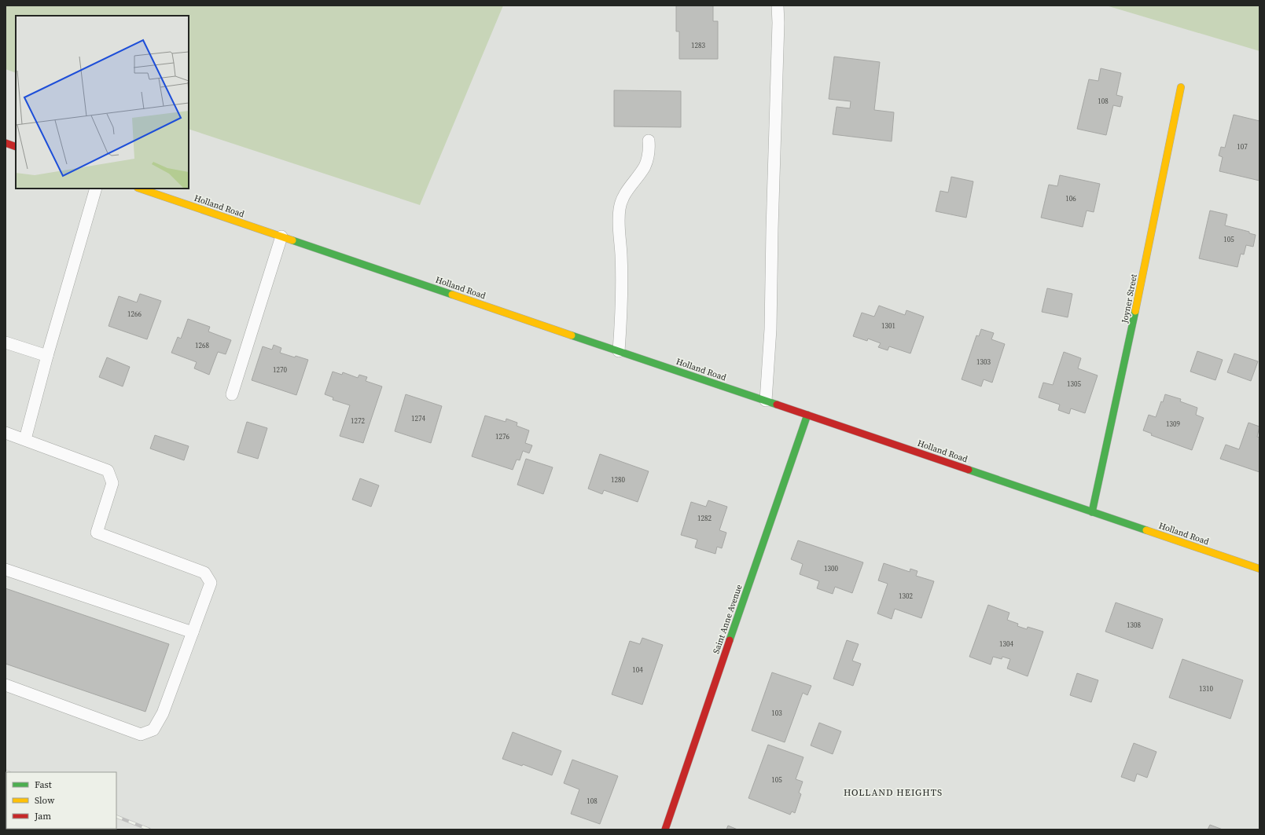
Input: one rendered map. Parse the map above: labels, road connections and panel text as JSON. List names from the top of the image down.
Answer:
{
  "streets": {
    "main road": ["Holland Road", "Joyner Street", "Saint Anne Avenue"]
  },
  "crossings": [
    ["Holland Road", "Joyner Street"],
    ["Holland Road", "Saint Anne Avenue"]
  ],
  "districts": ["HOLLAND HEIGHTS"],
  "house_numbers": [
    "1283",
    "108",
    "107",
    "106",
    "105",
    "1266",
    "1301",
    "1268",
    "1303",
    "1270",
    "1305",
    "1274",
    "1272",
    "1309",
    "1276",
    "1280",
    "1282",
    "1300",
    "1302",
    "1308",
    "1304",
    "104",
    "1310",
    "103",
    "105",
    "108"
  ],
  "legend": ["Fast", "Slow", "Jam"]
}
